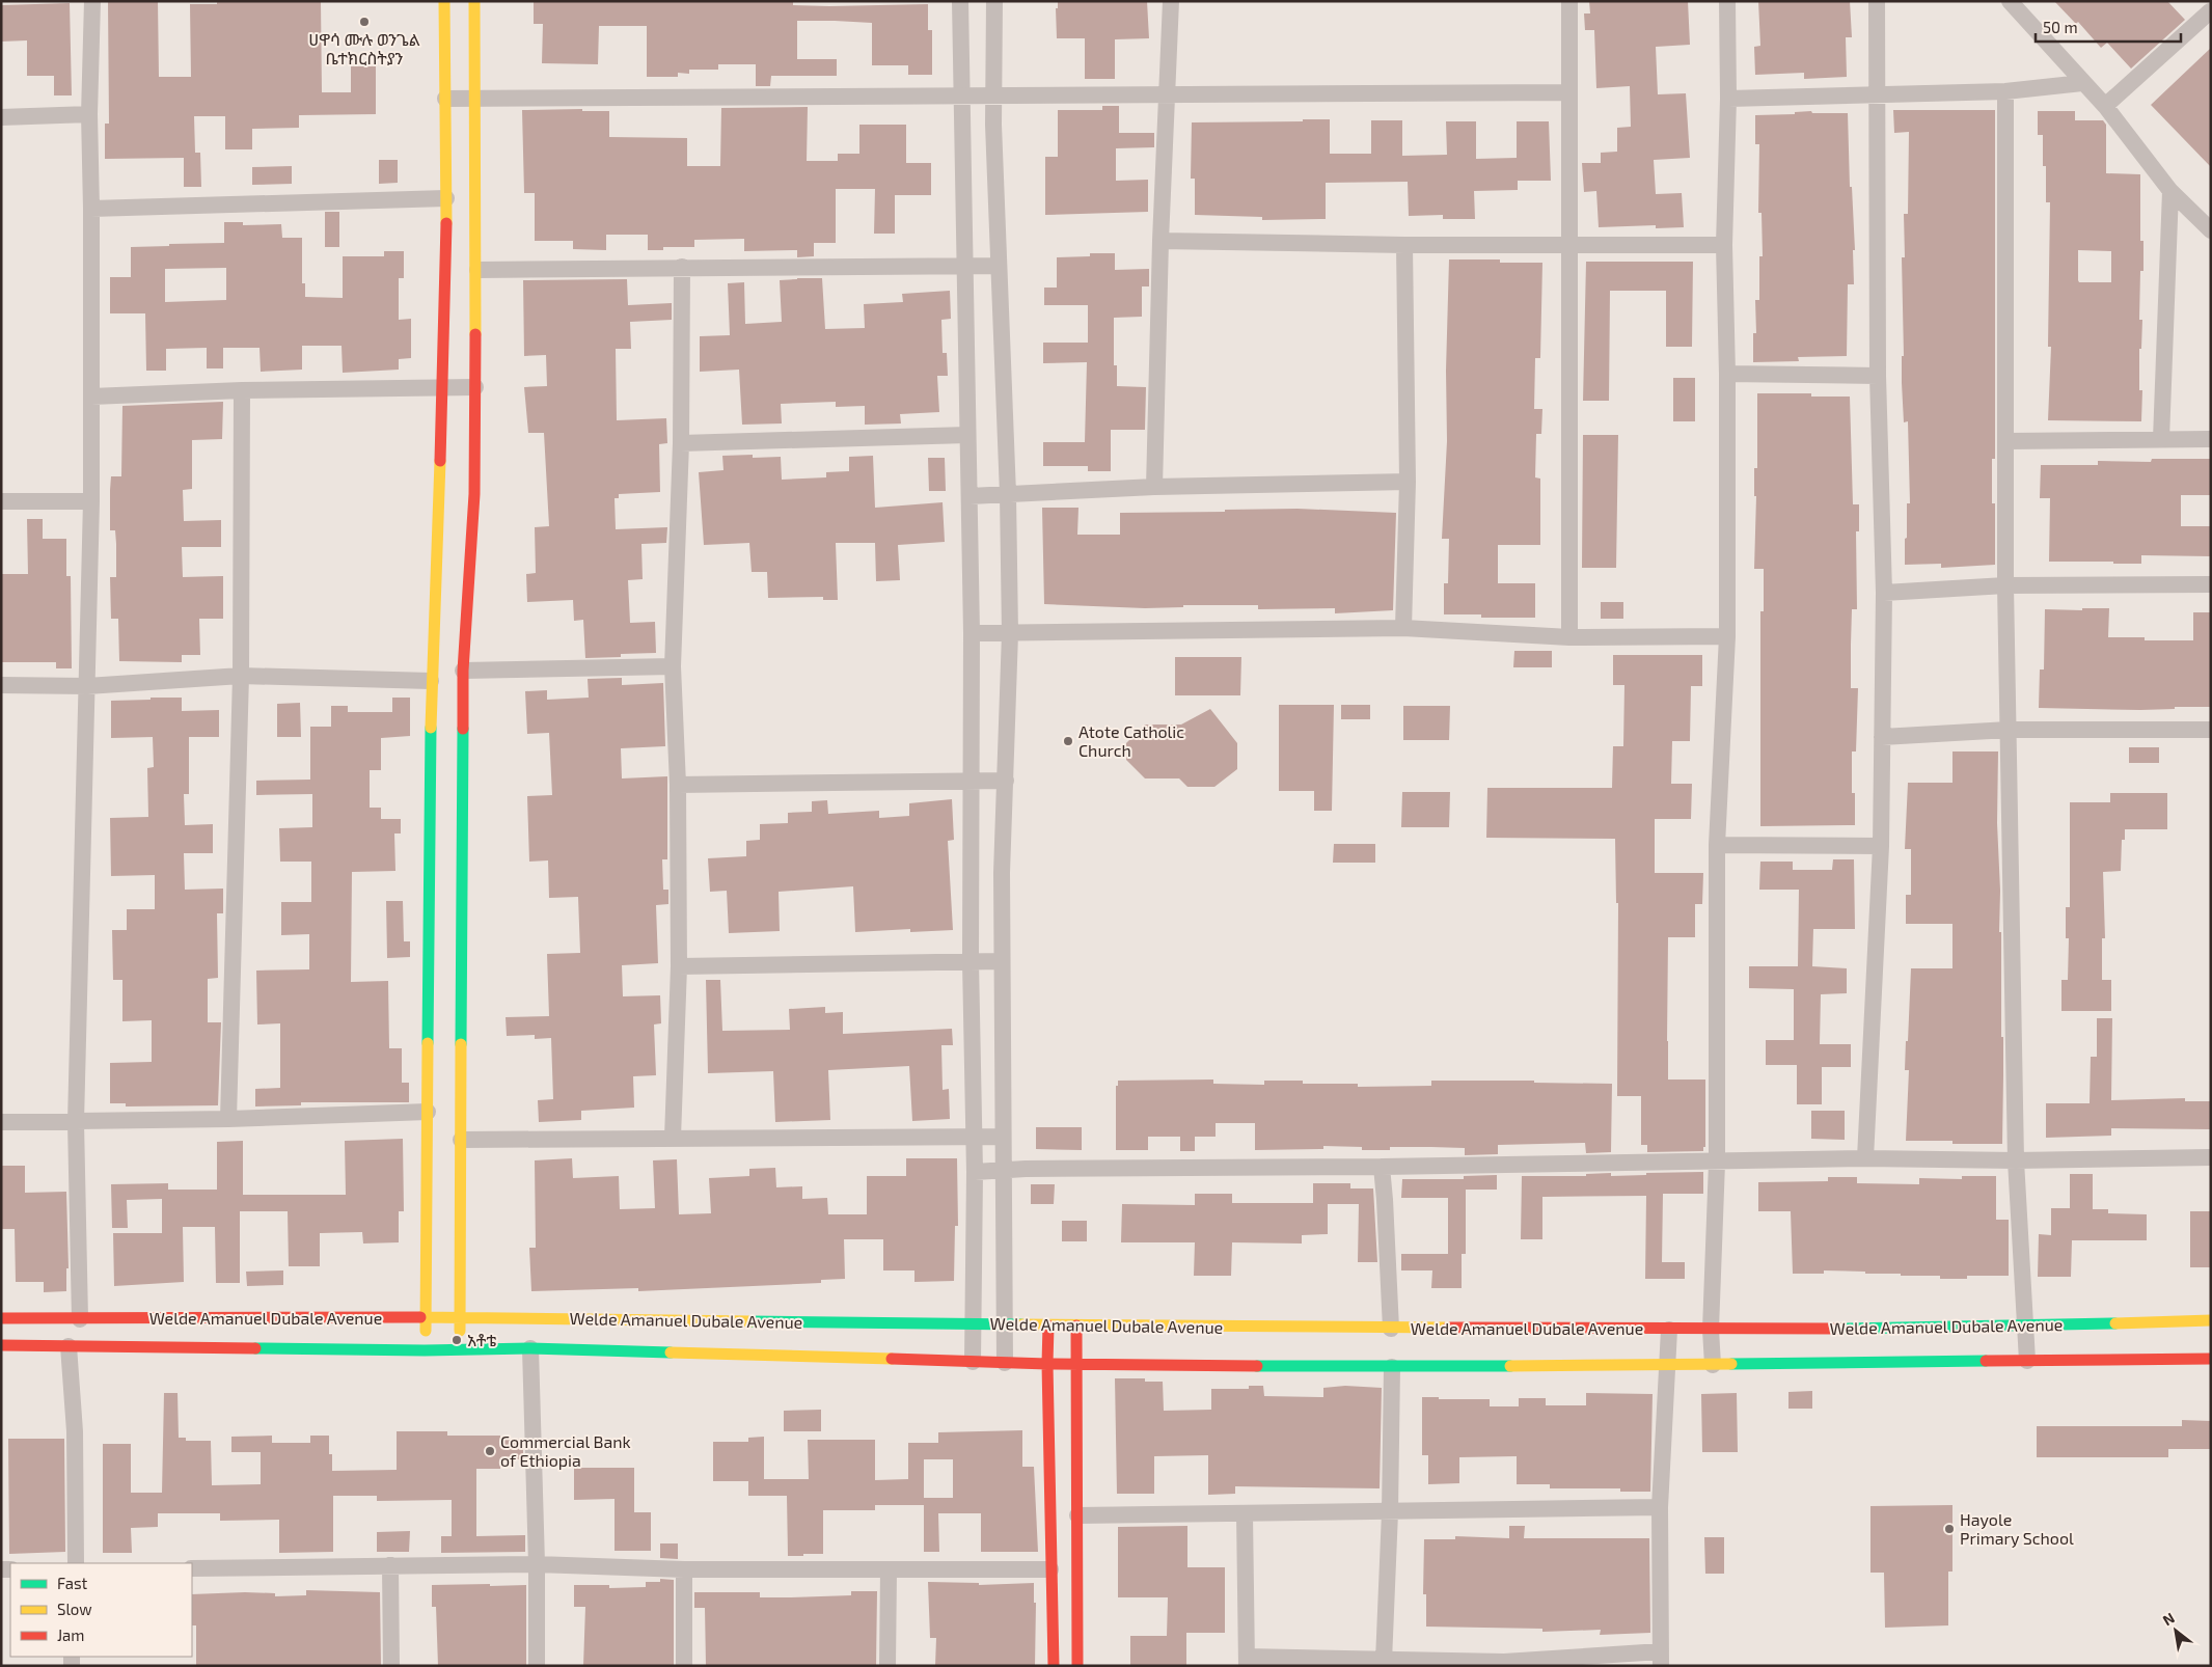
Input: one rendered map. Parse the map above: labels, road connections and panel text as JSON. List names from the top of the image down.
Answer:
{
  "streets": {
    "main road": ["Welde Amanuel Dubale Avenue"]
  },
  "places": [
    "ሀዋሳ ሙሉ ወንጌል ቤተክርስትያን",
    "Atote Catholic Church",
    "አቶቴ",
    "Commercial Bank of Ethiopia",
    "Hayole Primary School"
  ],
  "legend": ["Fast", "Slow", "Jam"],
  "scale_bar": "50 m",
  "north": "top left"
}
